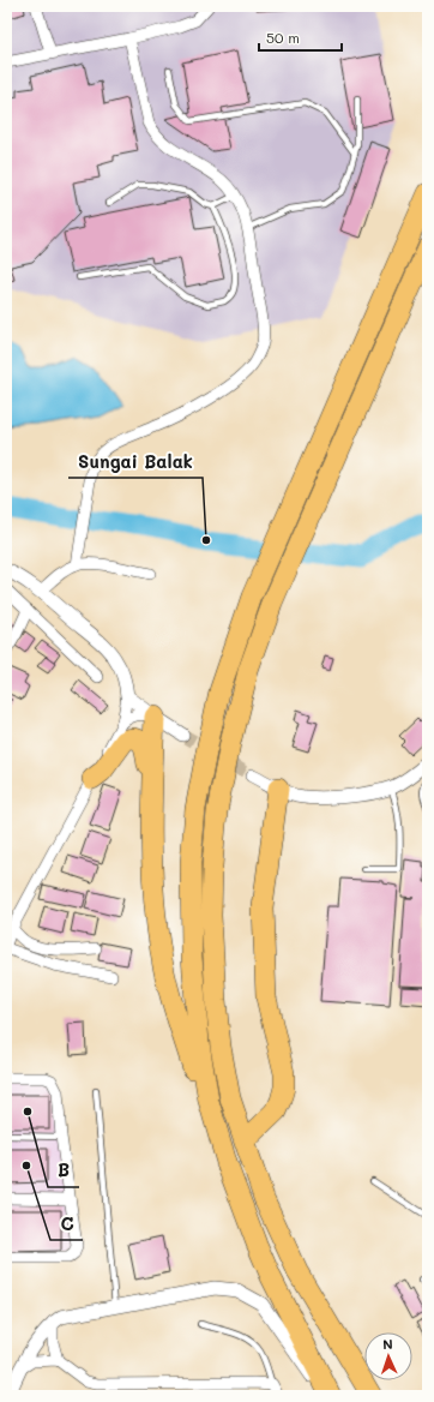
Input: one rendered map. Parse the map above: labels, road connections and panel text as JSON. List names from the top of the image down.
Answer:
{
  "places": ["Sungai Balak", "B", "C"],
  "scale_bar": "50 m",
  "north": "top"
}
